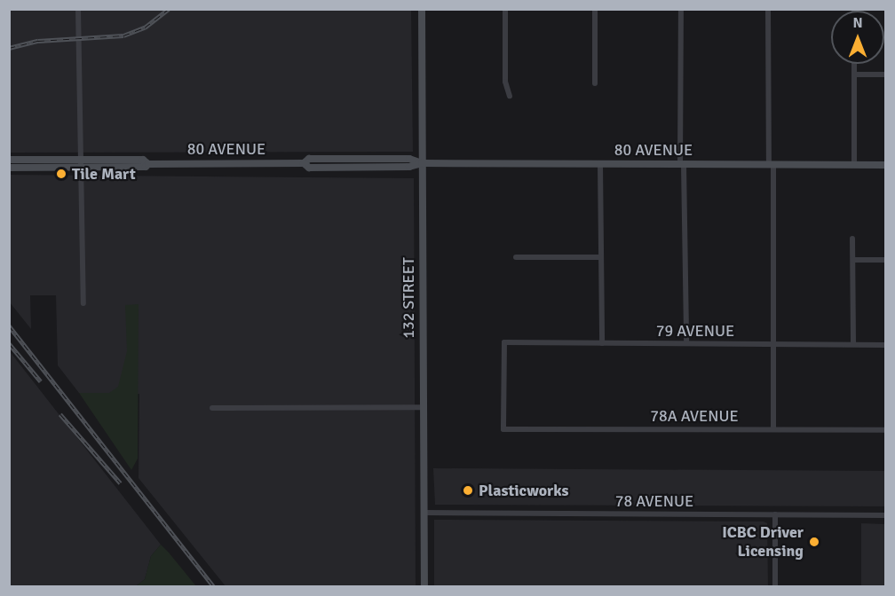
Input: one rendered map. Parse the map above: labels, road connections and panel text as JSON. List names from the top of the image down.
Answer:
{
  "streets": {
    "main road": ["80 AVENUE", "132 STREET"],
    "street": ["79 AVENUE", "78A AVENUE", "78 AVENUE"]
  },
  "crossings": [
    ["80 AVENUE", "132 STREET"],
    ["132 STREET", "78 AVENUE"],
    ["79 AVENUE", "78A AVENUE"]
  ],
  "places": ["Tile Mart", "Plasticworks", "ICBC Driver Licensing"],
  "north": "top"
}
